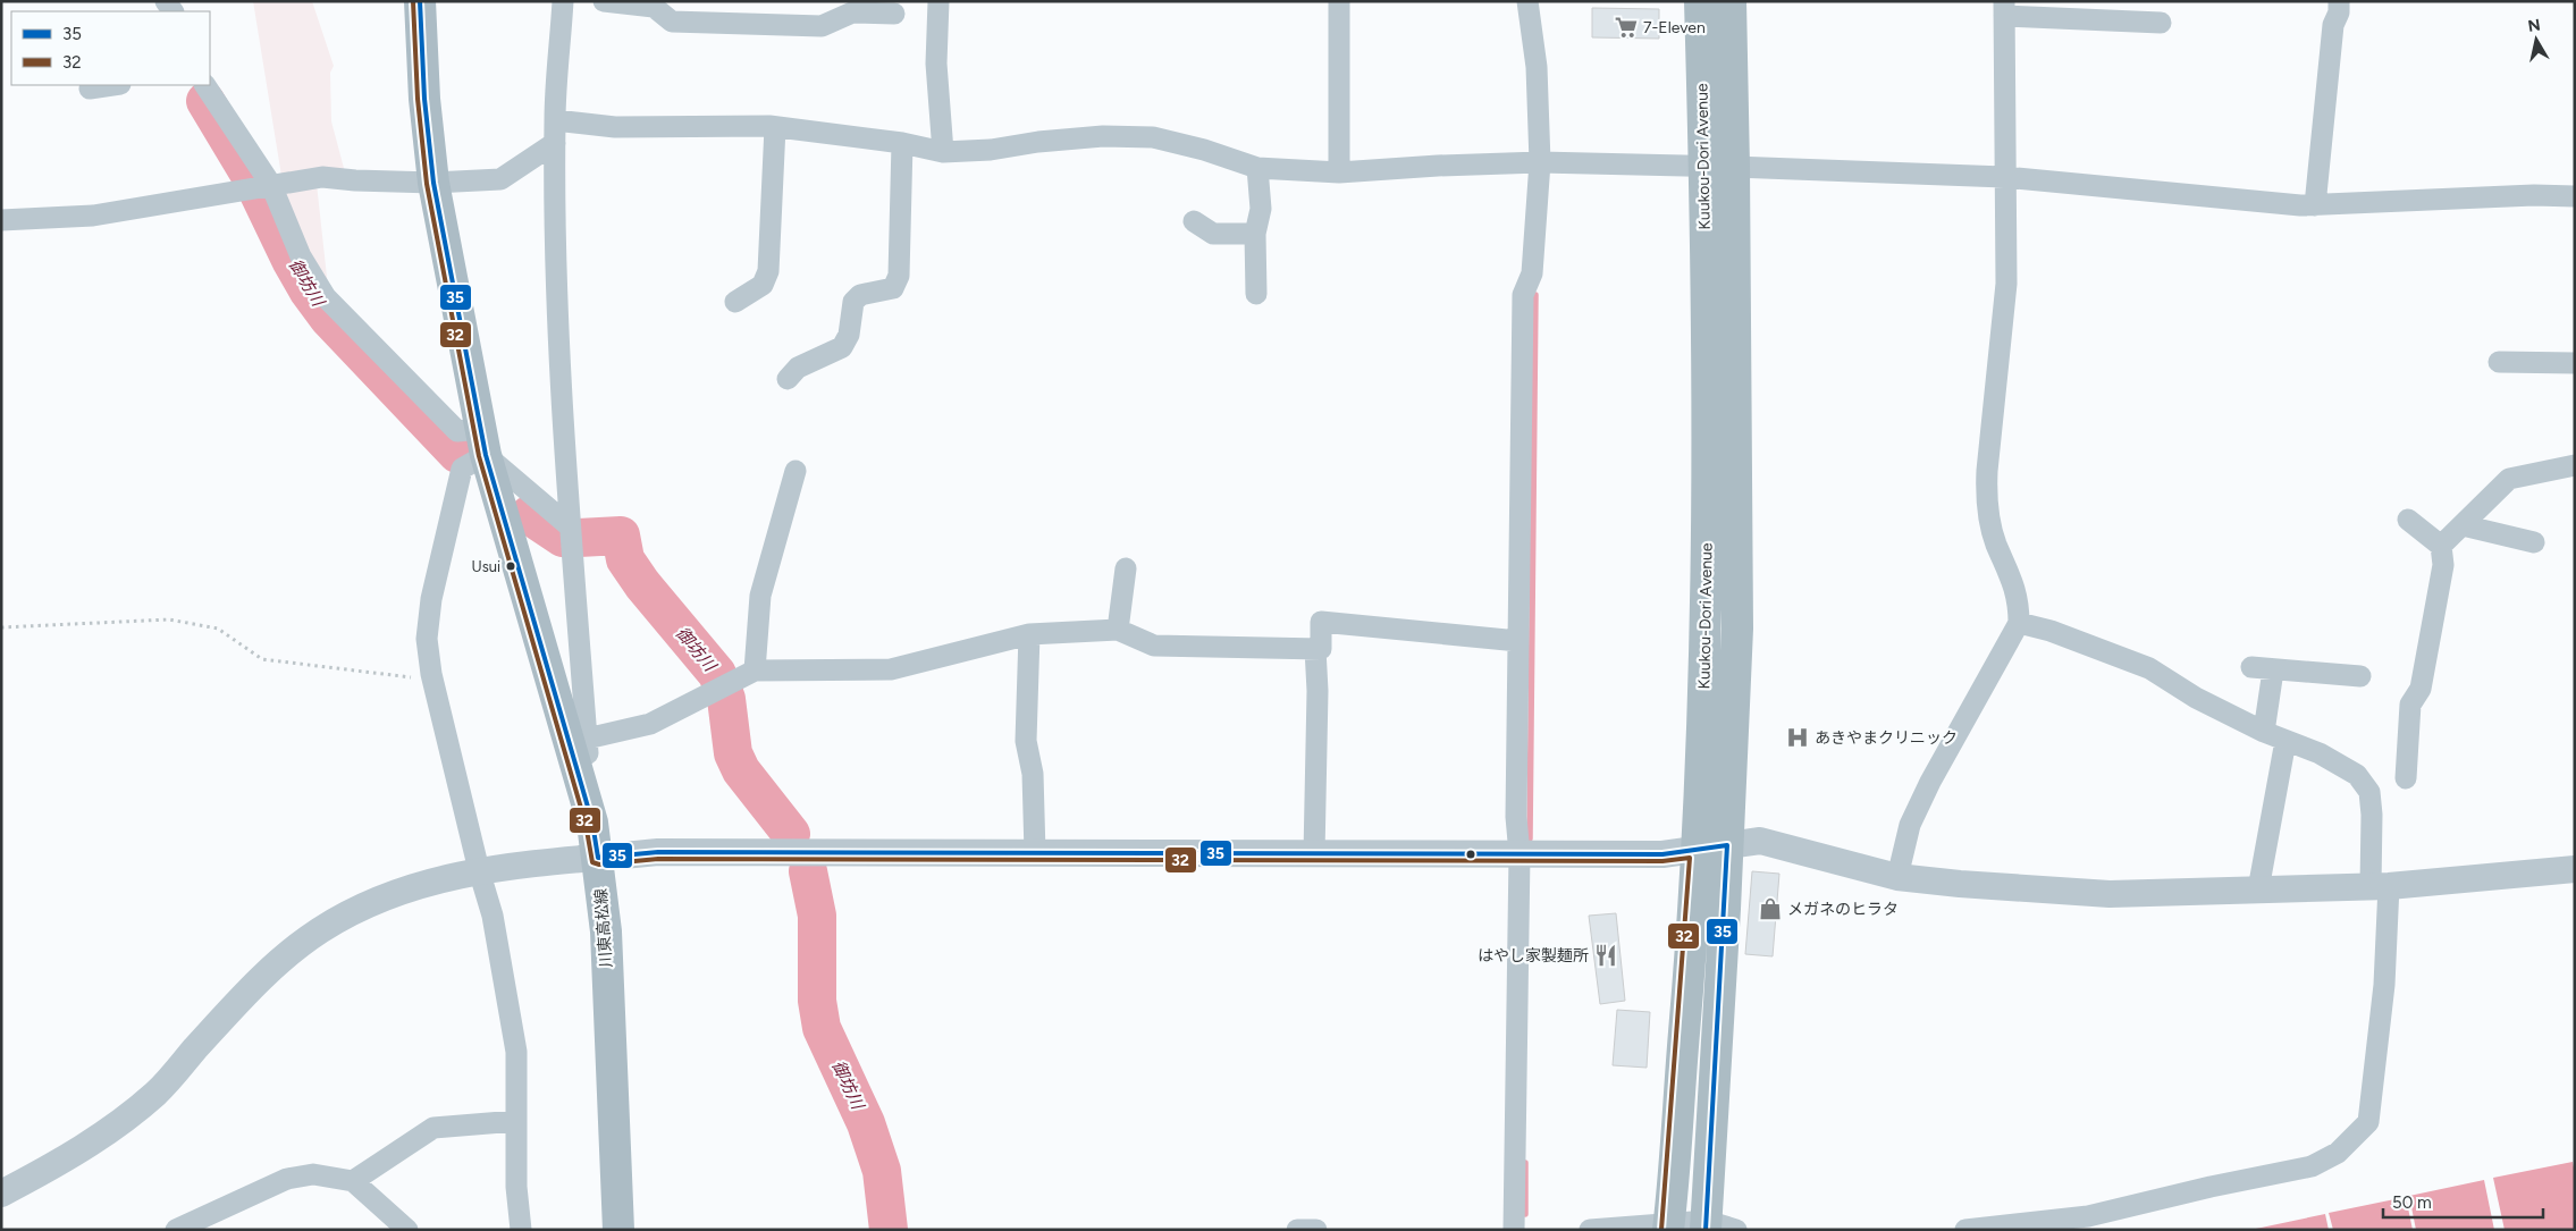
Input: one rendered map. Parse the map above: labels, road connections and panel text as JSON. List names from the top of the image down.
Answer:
{
  "streets": {
    "highway": ["Kuukou-Dori Avenue"],
    "main road": ["川東高松線"]
  },
  "water": ["御坊川"],
  "places": {
    "supermarket": ["7-Eleven"],
    "other": ["Usui"],
    "hospital": ["あきやまクリニック"],
    "shop": ["メガネのヒラタ"],
    "restaurant": ["はやし家製麺所"]
  },
  "lines": ["transit line 35", "transit line 32"],
  "legend": ["35", "32"],
  "scale_bar": "50 m",
  "north": "top"
}
